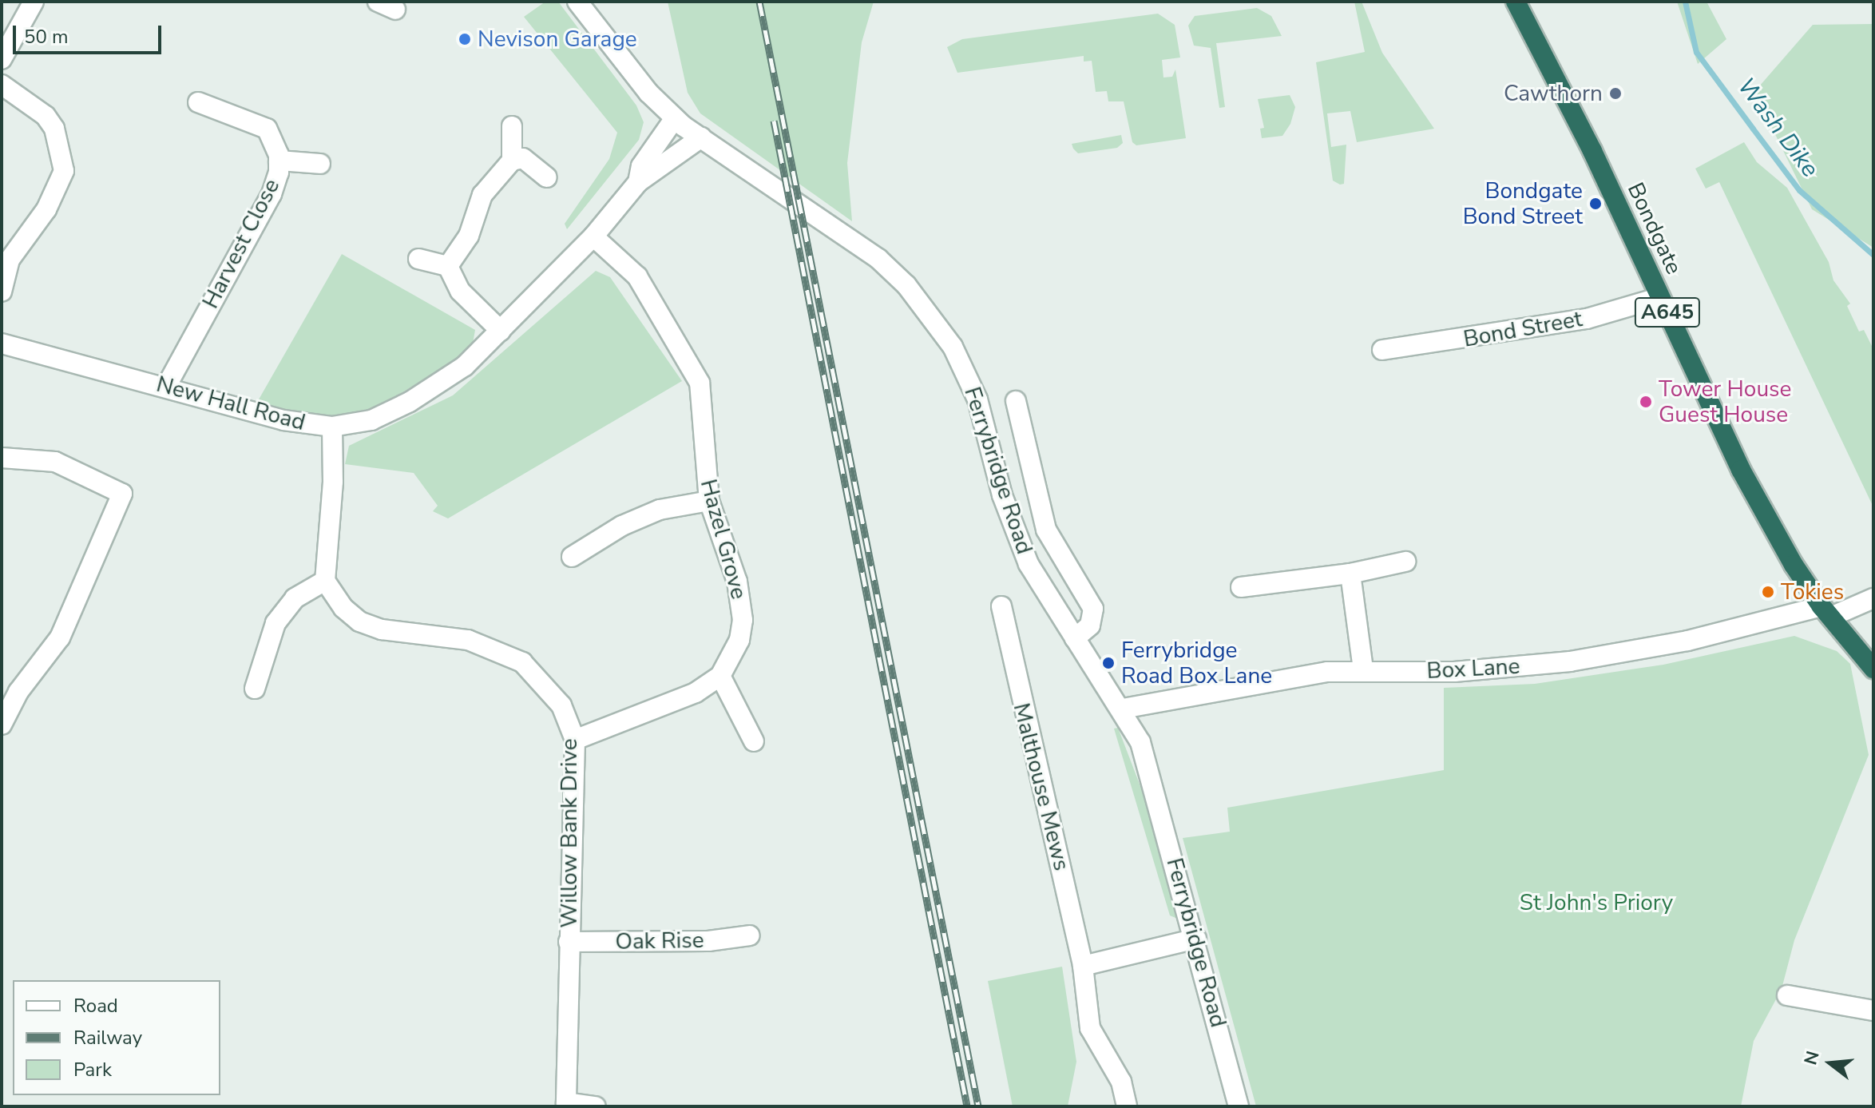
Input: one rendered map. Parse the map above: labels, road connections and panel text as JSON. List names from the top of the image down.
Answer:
{
  "streets": {
    "highway": ["Bondgate", "A645"],
    "street": [
      "Harvest Close",
      "Bond Street",
      "New Hall Road",
      "Ferrybridge Road",
      "Hazel Grove",
      "Box Lane",
      "Malthouse Mews",
      "Willow Bank Drive",
      "Oak Rise"
    ]
  },
  "crossings": [
    ["Bondgate", "Bond Street"],
    ["Bondgate", "Box Lane"],
    ["Harvest Close", "New Hall Road"],
    ["New Hall Road", "Ferrybridge Road"],
    ["New Hall Road", "Hazel Grove"],
    ["Ferrybridge Road", "Box Lane"],
    ["Hazel Grove", "Willow Bank Drive"],
    ["Willow Bank Drive", "Oak Rise"]
  ],
  "water": ["Wash Dike"],
  "parks": ["St John's Priory"],
  "places": [
    "Nevison Garage",
    "Cawthorn",
    "Bondgate Bond Street",
    "Tower House Guest House",
    "Tokies",
    "Ferrybridge Road Box Lane"
  ],
  "legend": ["Road", "Railway", "Park"],
  "scale_bar": "50 m",
  "north": "left"
}
